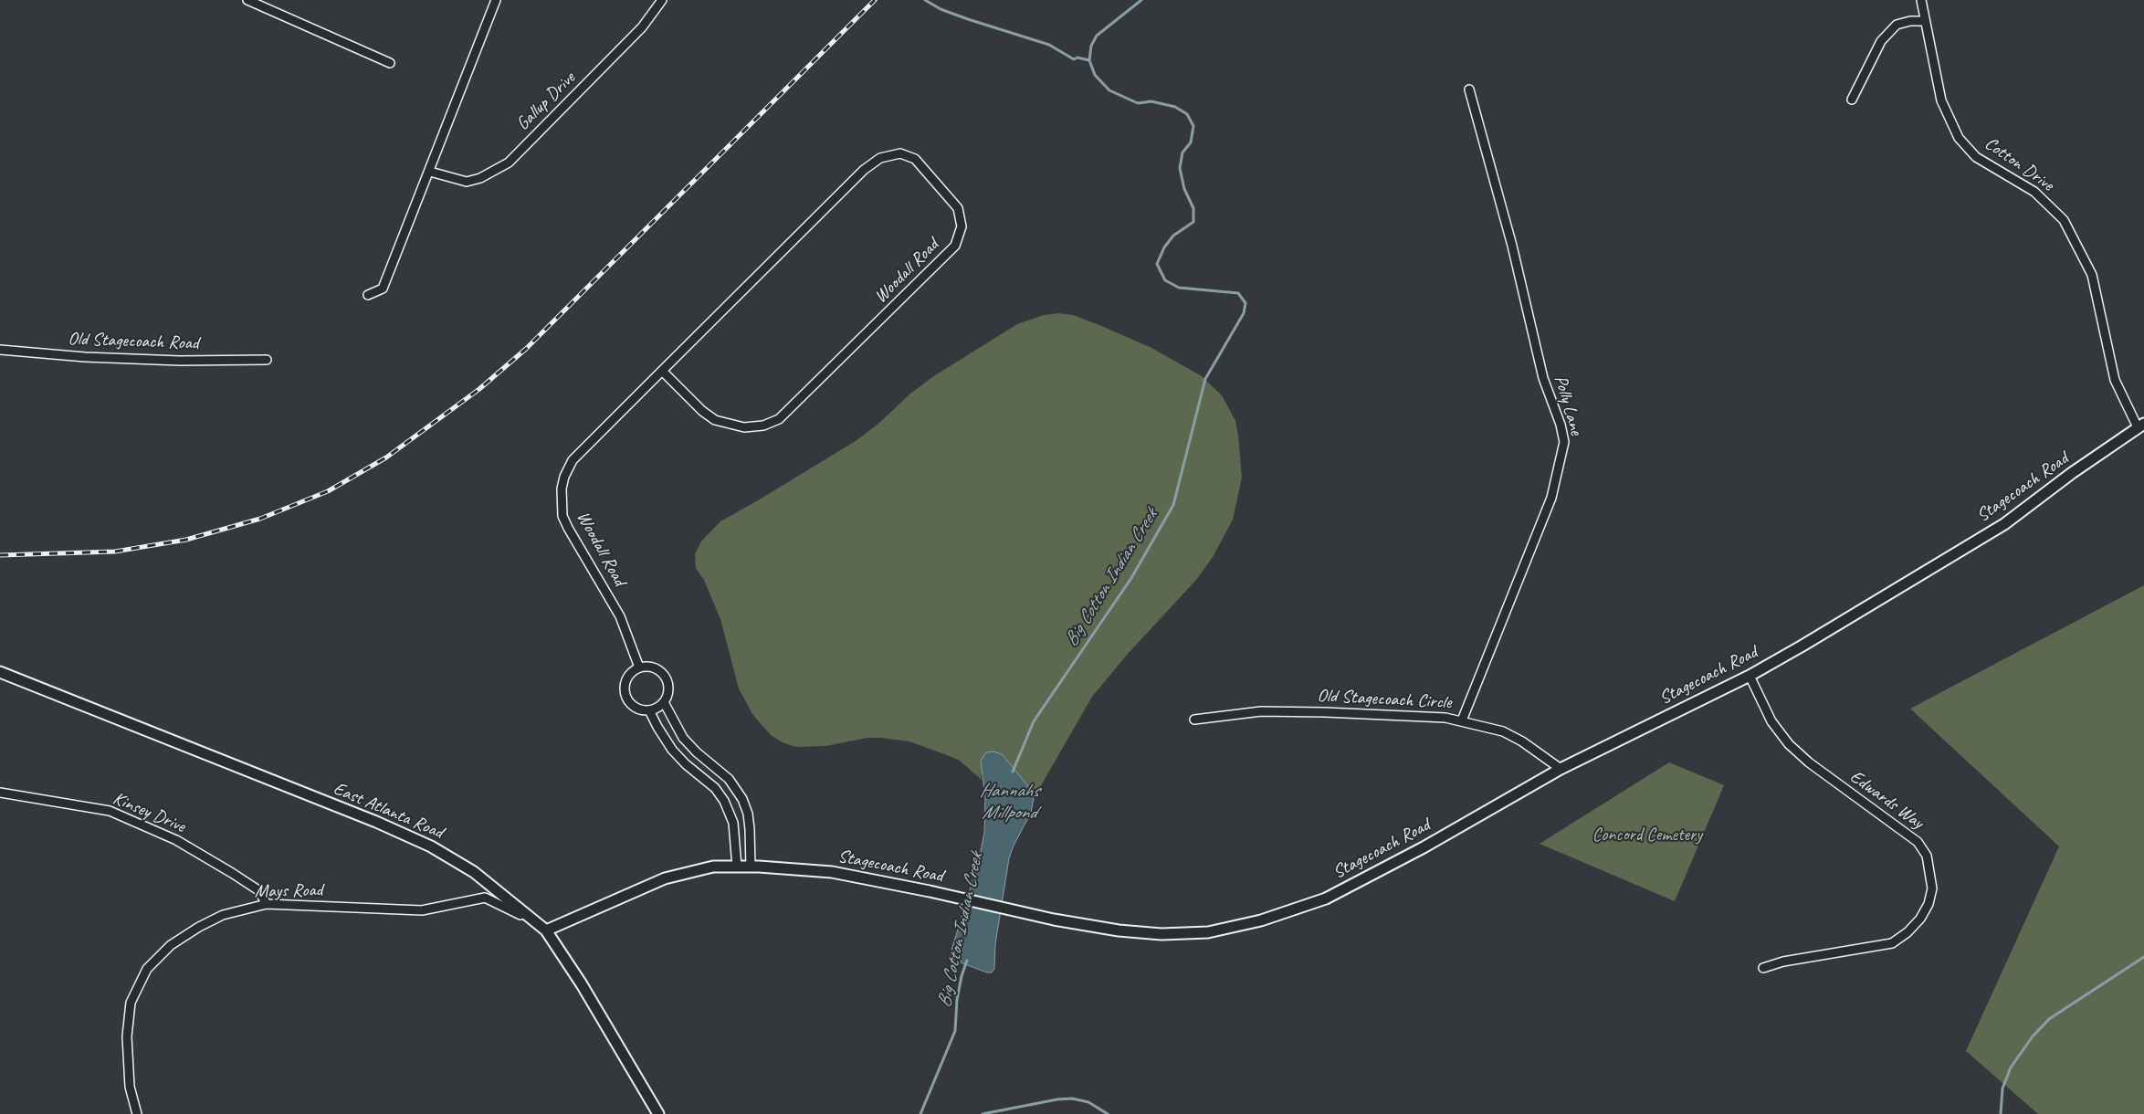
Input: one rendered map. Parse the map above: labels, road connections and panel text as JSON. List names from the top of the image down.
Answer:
{
  "streets": {
    "street": [
      "Gallup Drive",
      "Cotton Drive",
      "Woodall Road",
      "Old Stagecoach Road",
      "Polly Lane",
      "Stagecoach Road",
      "Old Stagecoach Circle",
      "Edwards Way",
      "East Atlanta Road",
      "Kinsey Drive",
      "Mays Road"
    ]
  },
  "crossings": [
    ["Cotton Drive", "Stagecoach Road"],
    ["Polly Lane", "Old Stagecoach Circle"],
    ["Stagecoach Road", "Old Stagecoach Circle"],
    ["Stagecoach Road", "Edwards Way"],
    ["Stagecoach Road", "East Atlanta Road"],
    ["Stagecoach Road", "Mays Road"],
    ["East Atlanta Road", "Mays Road"],
    ["Kinsey Drive", "Mays Road"]
  ],
  "water": ["Big Cotton Indian Creek", "Hannahs Millpond"],
  "parks": ["Concord Cemetery"]
}
